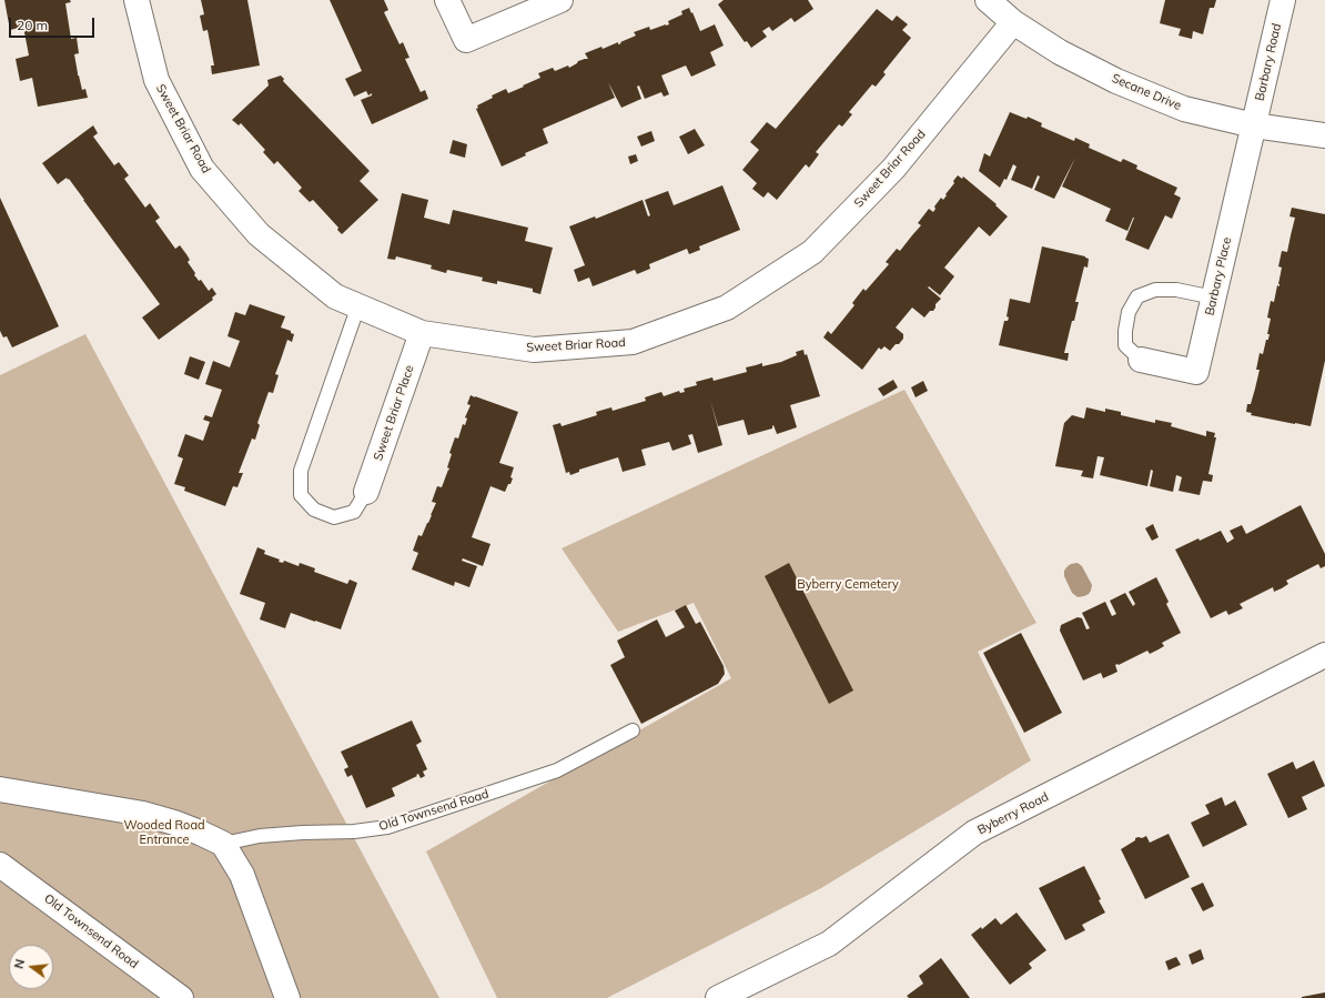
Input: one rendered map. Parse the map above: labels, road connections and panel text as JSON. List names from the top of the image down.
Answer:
{
  "streets": {
    "street": [
      "Barbary Road",
      "Secane Drive",
      "Sweet Briar Road",
      "Barbary Place",
      "Sweet Briar Place",
      "Old Townsend Road",
      "Byberry Road"
    ]
  },
  "crossings": [
    ["Barbary Road", "Secane Drive"],
    ["Barbary Road", "Barbary Place"],
    ["Secane Drive", "Sweet Briar Road"],
    ["Secane Drive", "Barbary Place"],
    ["Sweet Briar Road", "Sweet Briar Place"]
  ],
  "parks": ["Byberry Cemetery", "Wooded Road Entrance"],
  "scale_bar": "20 m",
  "north": "left"
}
